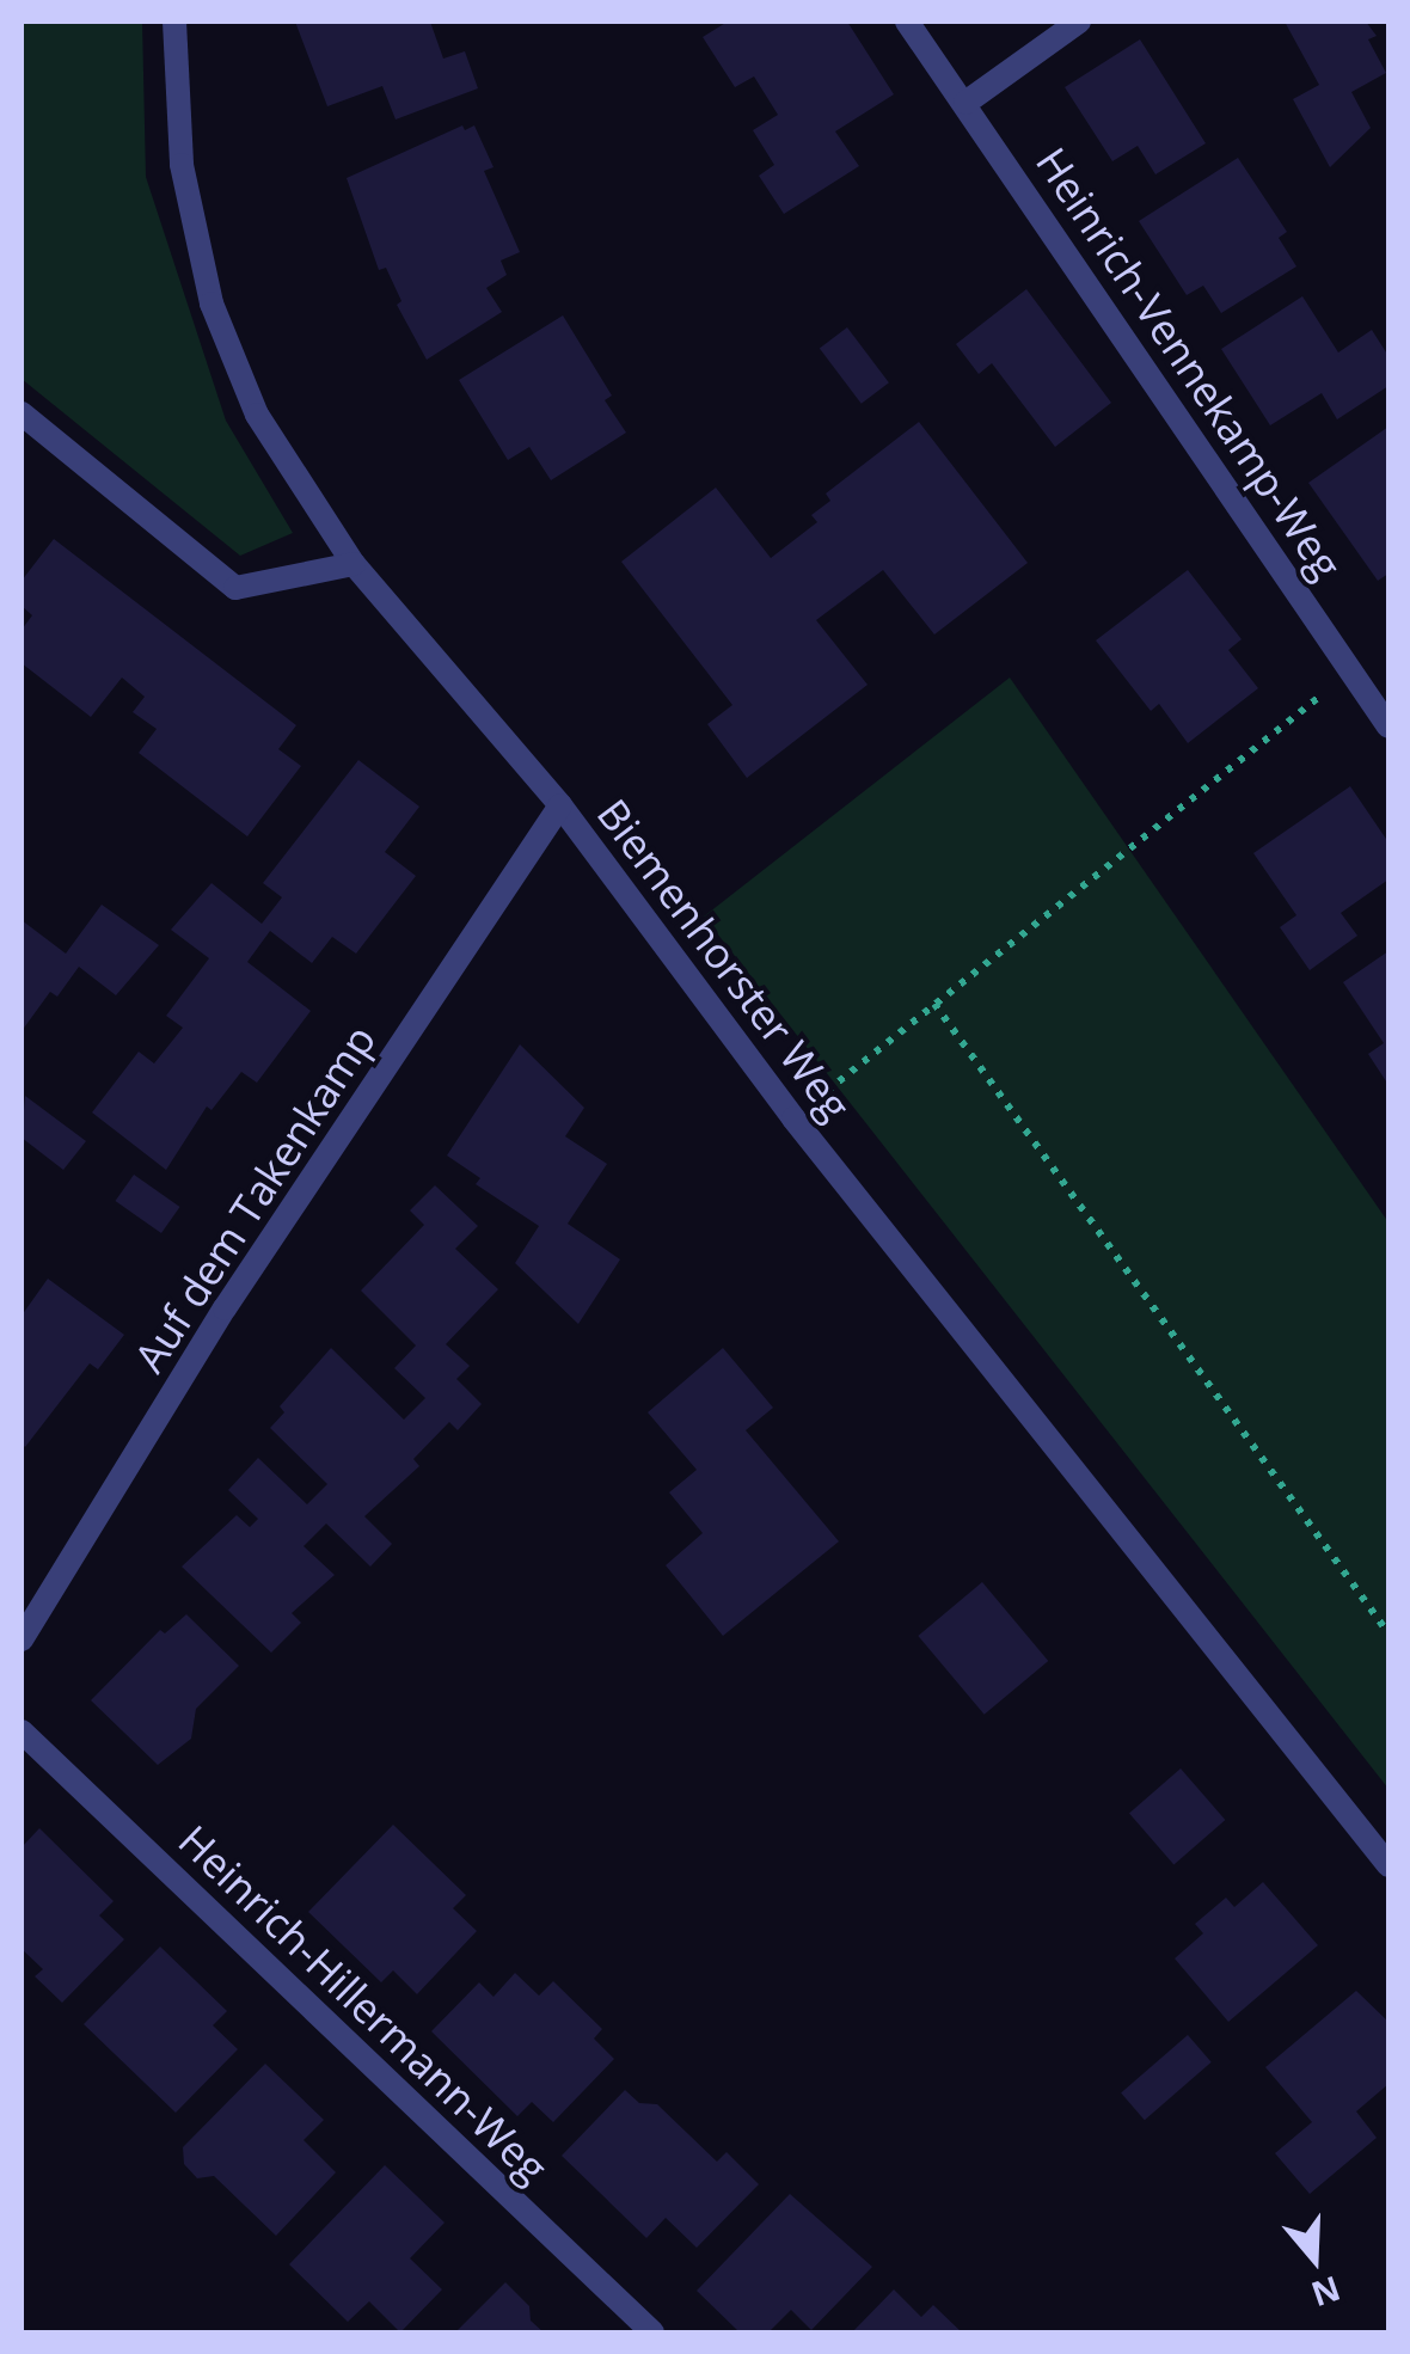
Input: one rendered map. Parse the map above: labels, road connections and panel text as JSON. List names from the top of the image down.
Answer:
{
  "streets": {
    "street": [
      "Heinrich-Vennekamp-Weg",
      "Biemenhorster Weg",
      "Auf dem Takenkamp",
      "Heinrich-Hillermann-Weg"
    ]
  },
  "crossings": [
    ["Biemenhorster Weg", "Auf dem Takenkamp"]
  ],
  "north": "bottom"
}
